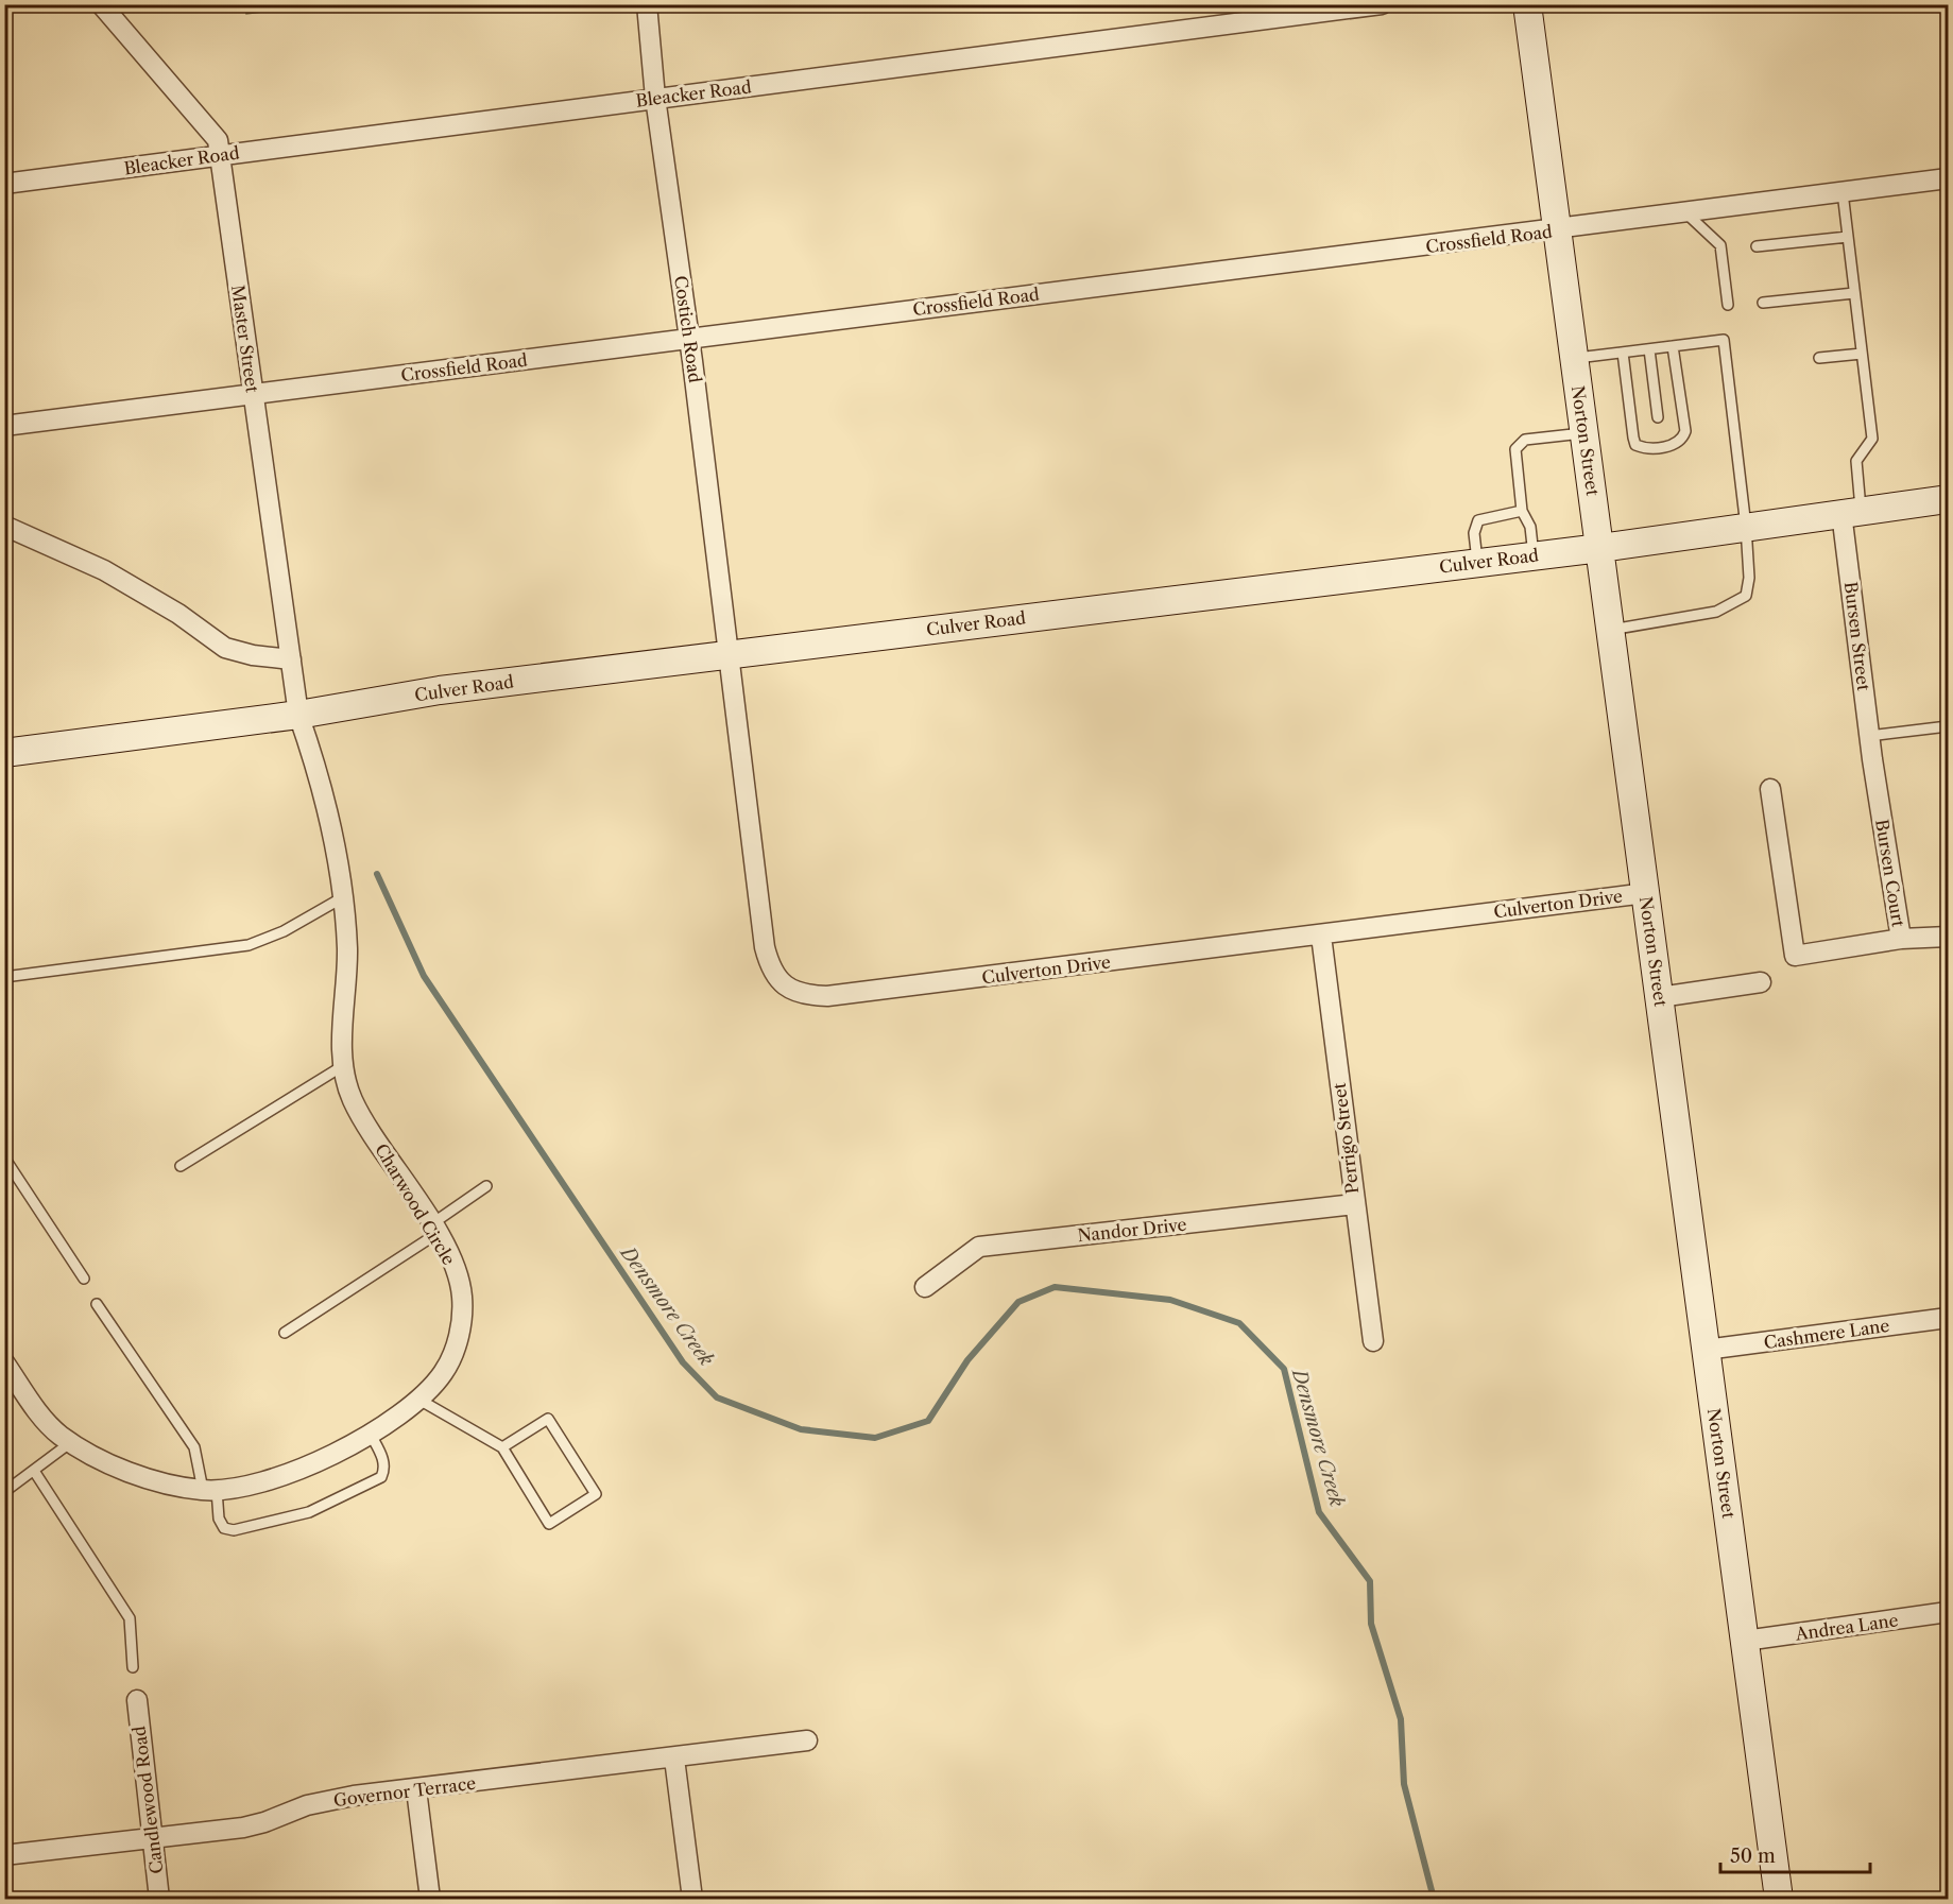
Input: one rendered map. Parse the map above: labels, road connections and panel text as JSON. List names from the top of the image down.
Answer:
{
  "streets": {
    "main road": ["Norton Street", "Culver Road"],
    "street": [
      "Bleacker Road",
      "Crossfield Road",
      "Costich Road",
      "Master Street",
      "Bursen Street",
      "Bursen Court",
      "Culverton Drive",
      "Perrigo Street",
      "Charwood Circle",
      "Nandor Drive",
      "Cashmere Lane",
      "Andrea Lane",
      "Governor Terrace",
      "Candlewood Road"
    ]
  },
  "crossings": [
    ["Bleacker Road", "Costich Road"],
    ["Bleacker Road", "Master Street"],
    ["Crossfield Road", "Costich Road"],
    ["Crossfield Road", "Master Street"],
    ["Crossfield Road", "Norton Street"],
    ["Costich Road", "Culver Road"],
    ["Costich Road", "Culverton Drive"],
    ["Master Street", "Culver Road"],
    ["Master Street", "Charwood Circle"],
    ["Norton Street", "Culver Road"],
    ["Norton Street", "Culverton Drive"],
    ["Norton Street", "Cashmere Lane"],
    ["Norton Street", "Andrea Lane"],
    ["Culver Road", "Bursen Street"],
    ["Culver Road", "Culverton Drive"],
    ["Culver Road", "Charwood Circle"],
    ["Bursen Street", "Bursen Court"],
    ["Culverton Drive", "Perrigo Street"],
    ["Perrigo Street", "Nandor Drive"],
    ["Governor Terrace", "Candlewood Road"]
  ],
  "water": ["Densmore Creek"],
  "scale_bar": "50 m"
}
